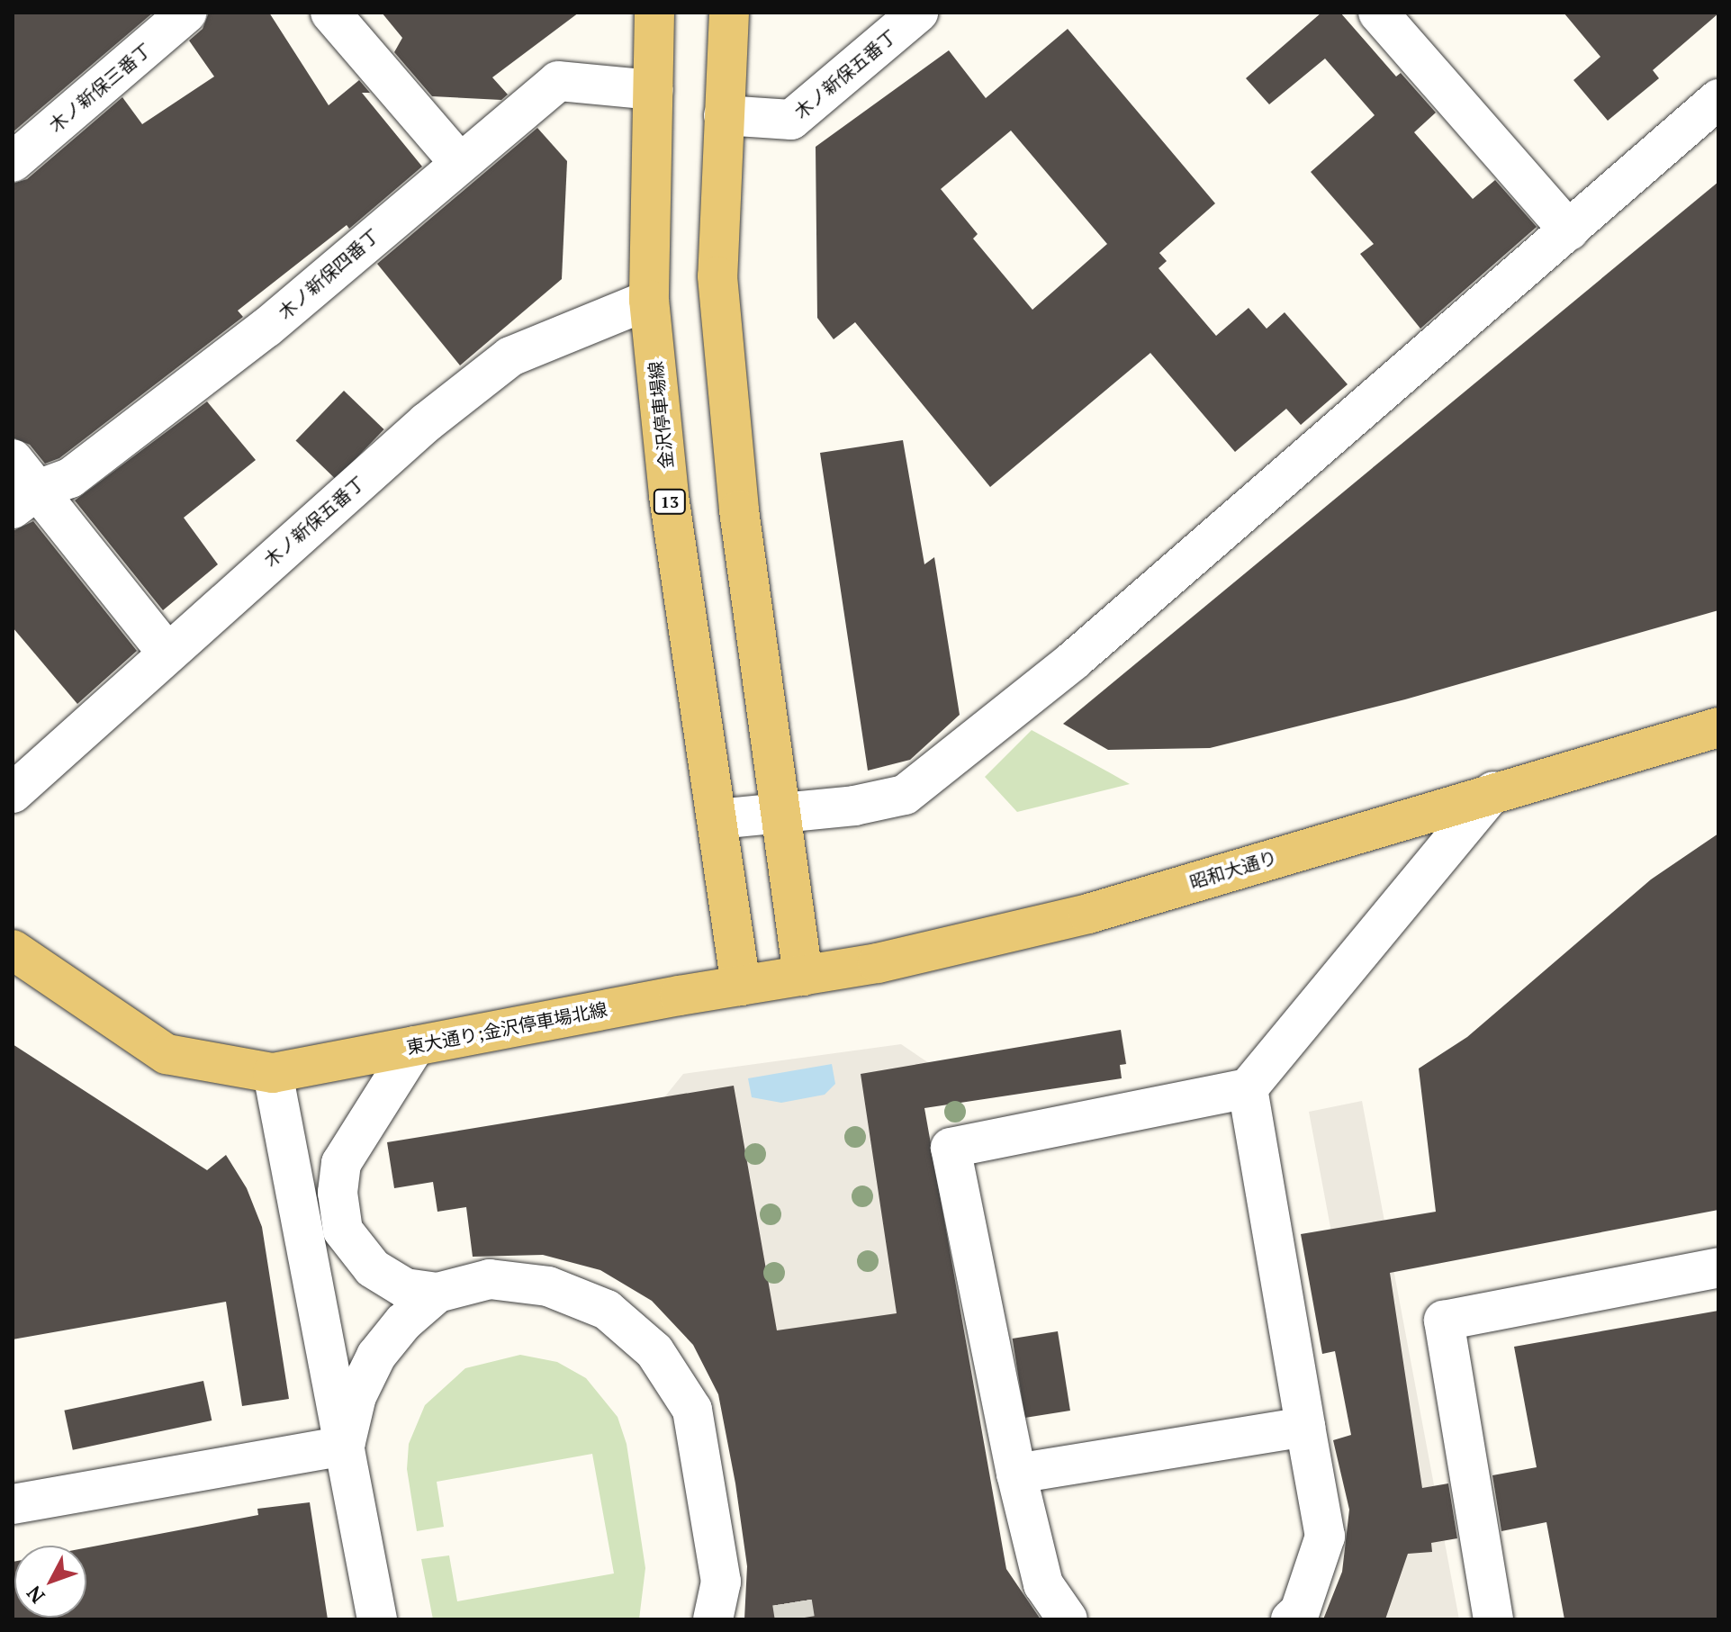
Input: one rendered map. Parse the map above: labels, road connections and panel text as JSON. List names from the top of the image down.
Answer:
{
  "streets": {
    "main road": [
      "金沢停車場線",
      "13",
      "昭和大通り",
      "東大通り;金沢停車場北線"
    ],
    "street": ["木ノ新保五番丁", "木ノ新保三番丁", "木ノ新保四番丁"]
  },
  "crossings": [
    ["木ノ新保五番丁", "金沢停車場線"],
    ["木ノ新保四番丁", "金沢停車場線"],
    ["金沢停車場線", "昭和大通り"],
    ["金沢停車場線", "東大通り;金沢停車場北線"],
    ["昭和大通り", "東大通り;金沢停車場北線"]
  ],
  "north": "bottom left"
}
